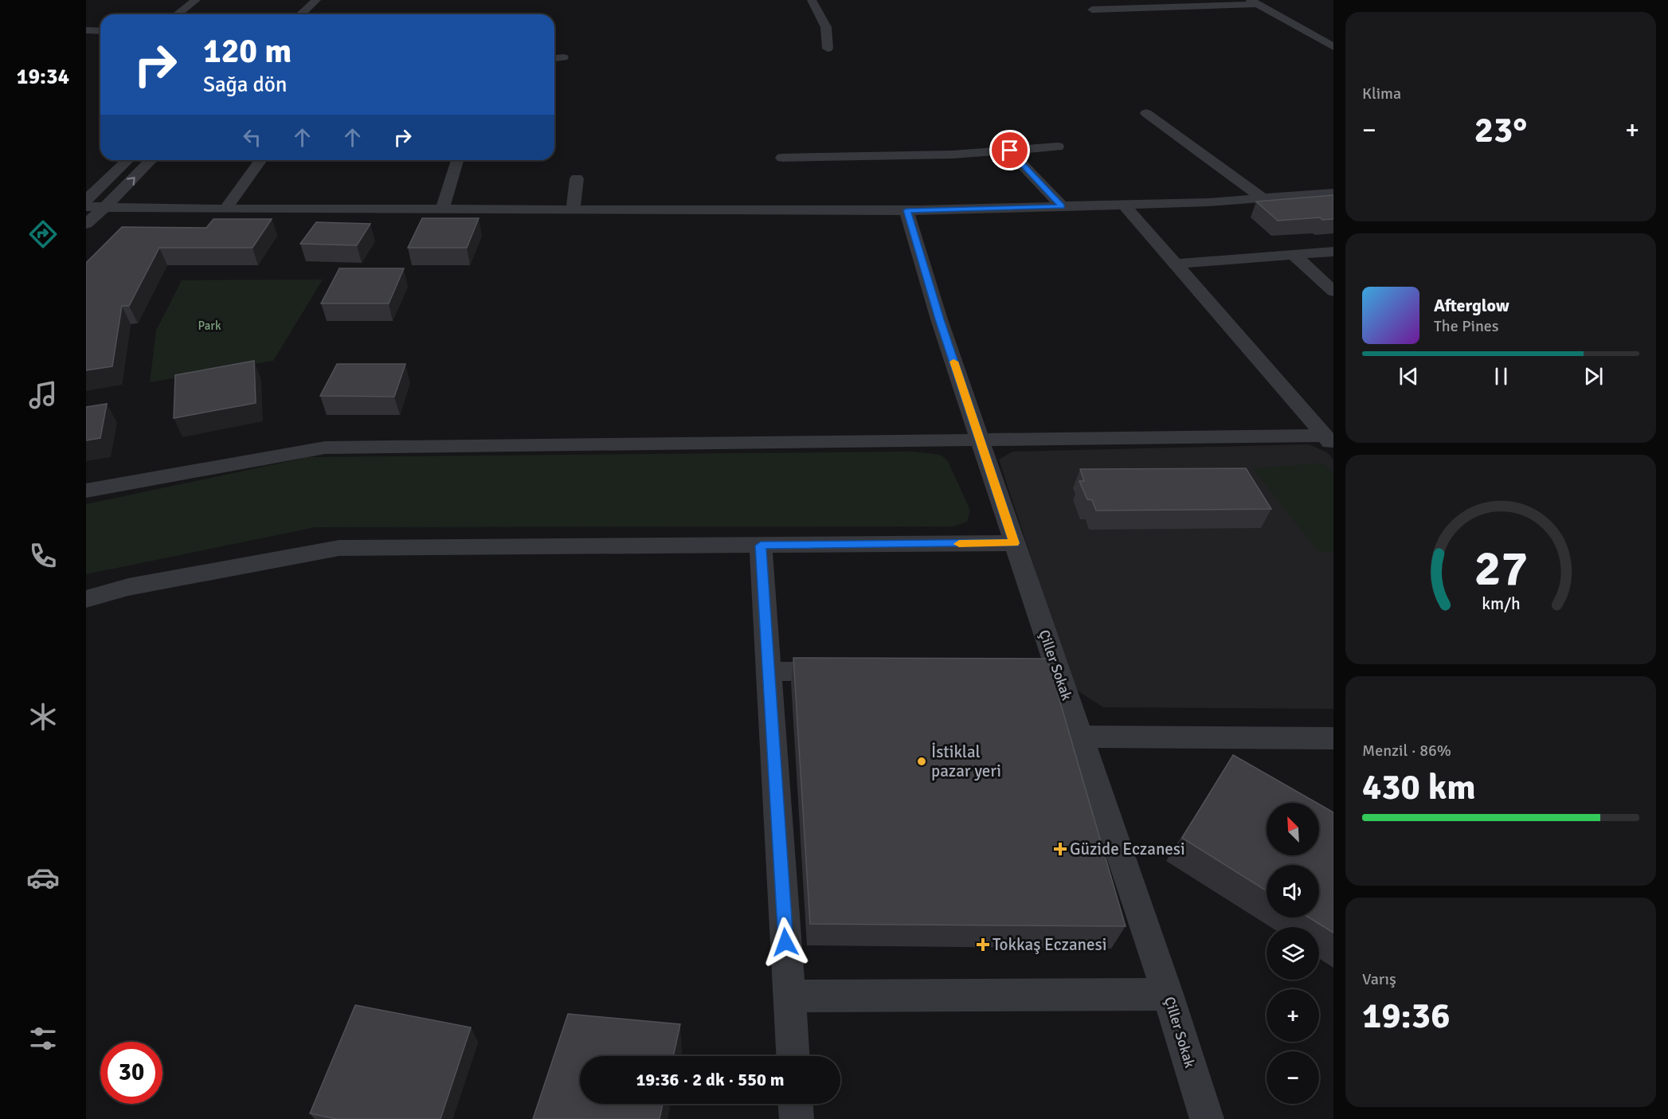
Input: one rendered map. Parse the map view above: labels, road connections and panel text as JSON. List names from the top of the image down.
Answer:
{
  "streets": {
    "street": ["Çiller Sokak"]
  },
  "parks": ["Park"],
  "places": {
    "other": ["İstiklal pazar yeri"],
    "health": ["Güzide Eczanesi", "Tokkaş Eczanesi"]
  },
  "north": "top left",
  "page": {
    "tabs": "19:34",
    "tile": [
      "Klima",
      ["Menzil · 86%", "430 km"],
      ["Varış", "19:36"]
    ],
    "turn": ["120 m", "Sağa dön"],
    "heat": ["−", "23°", "+"],
    "song": ["Afterglow", "The Pines"],
    "map_buttons": ["+", "−"],
    "limit": "30",
    "trip": "19:36 · 2 dk · 550 m",
    "gauge": ["27", "km/h"]
  }
}
